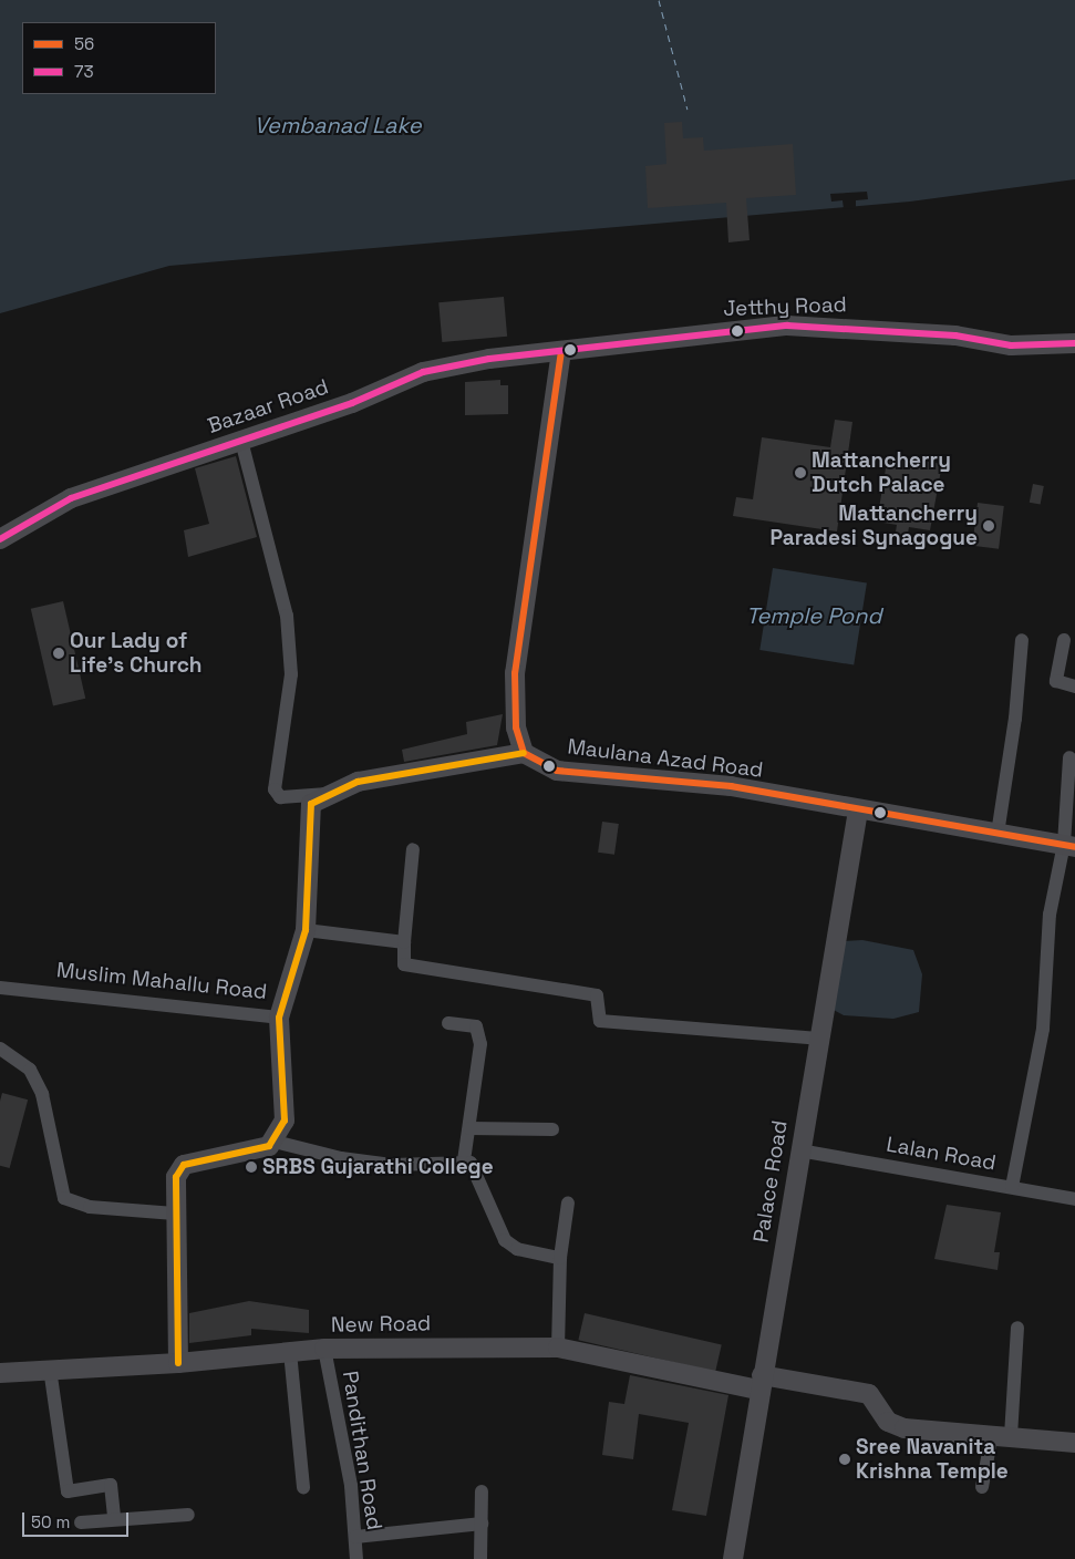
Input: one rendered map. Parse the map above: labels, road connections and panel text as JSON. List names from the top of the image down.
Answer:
{
  "streets": {
    "street": [
      "Jetthy Road",
      "Bazaar Road",
      "Maulana Azad Road",
      "Muslim Mahallu Road",
      "Lalan Road",
      "Palace Road",
      "New Road",
      "Pandithan Road"
    ]
  },
  "crossings": [
    ["Jetthy Road", "Bazaar Road"],
    ["Maulana Azad Road", "Muslim Mahallu Road"],
    ["Maulana Azad Road", "Palace Road"],
    ["Lalan Road", "Palace Road"],
    ["Palace Road", "New Road"],
    ["New Road", "Pandithan Road"]
  ],
  "water": ["Vembanad Lake", "Temple Pond"],
  "places": [
    "Mattancherry Dutch Palace",
    "Mattancherry Paradesi Synagogue",
    "Our Lady of Life's Church",
    "SRBS Gujarathi College",
    "Sree Navanita Krishna Temple"
  ],
  "lines": ["transit line 73", "transit line 56"],
  "legend": ["56", "73"],
  "scale_bar": "50 m"
}
